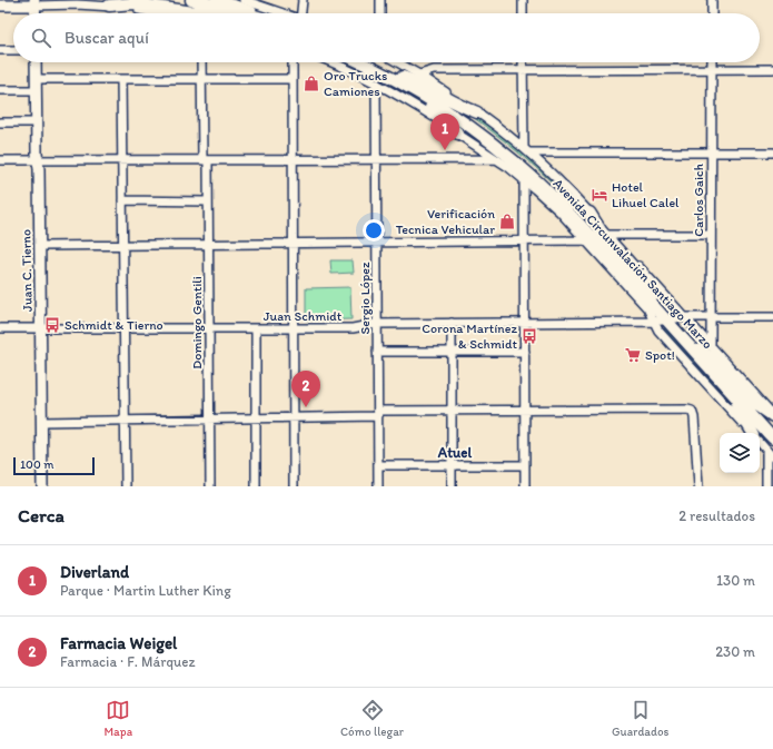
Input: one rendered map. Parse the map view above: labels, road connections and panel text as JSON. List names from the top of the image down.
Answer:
{
  "streets": {
    "highway": ["Avenida Circunvalación Santiago Marzo"],
    "main road": ["Juan C. Tierno"],
    "street": [
      "Carlos Gaich",
      "Sergio López",
      "Juan Schmidt",
      "Domingo Gentili"
    ]
  },
  "crossings": [
    ["Carlos Gaich", "Avenida Circunvalación Santiago Marzo"],
    ["Carlos Gaich", "Juan Schmidt"],
    ["Avenida Circunvalación Santiago Marzo", "Juan Schmidt"],
    ["Juan C. Tierno", "Juan Schmidt"],
    ["Sergio López", "Juan Schmidt"],
    ["Juan Schmidt", "Domingo Gentili"]
  ],
  "districts": ["Atuel"],
  "places": {
    "shop": ["Oro Trucks Camiones", "Verificación Tecnica Vehicular"],
    "hotel": ["Hotel Lihuel Calel"],
    "bus stop": ["Schmidt & Tierno", "Corona Martínez & Schmidt"],
    "supermarket": ["Spot!"]
  },
  "scale_bar": "100 m",
  "page": {
    "search": "Buscar aquí",
    "pins": ["1", "2"],
    "scale": "100 m",
    "heading": ["Cerca", "2 resultados"],
    "list": [
      {
        "mark": "1",
        "name": "Diverland",
        "note": "Parque · Martin Luther King",
        "value": "130 m"
      },
      {
        "mark": "2",
        "name": "Farmacia Weigel",
        "note": "Farmacia · F. Márquez",
        "value": "230 m"
      }
    ],
    "nav": ["Mapa", "Cómo llegar", "Guardados"]
  }
}
